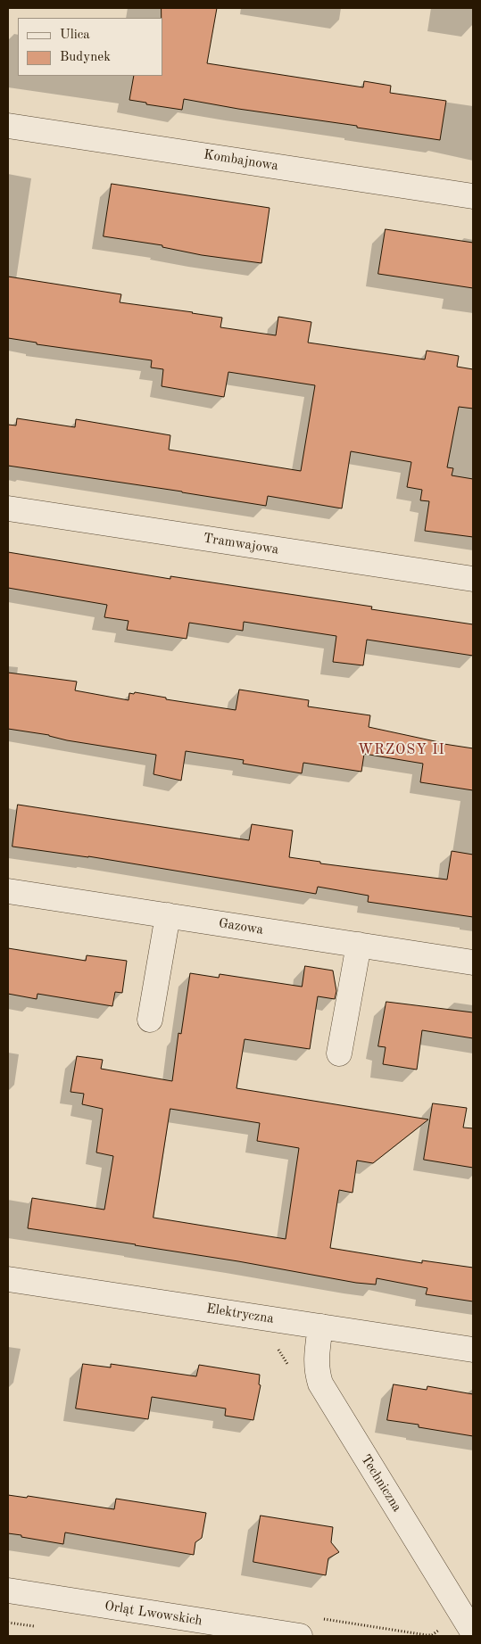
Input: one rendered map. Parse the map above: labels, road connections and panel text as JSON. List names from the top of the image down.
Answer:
{
  "streets": {
    "street": [
      "Kombajnowa",
      "Tramwajowa",
      "Gazowa",
      "Elektryczna",
      "Techniczna",
      "Orląt Lwowskich"
    ]
  },
  "crossings": [
    ["Elektryczna", "Techniczna"]
  ],
  "districts": ["WRZOSY II"],
  "legend": ["Ulica", "Budynek"]
}
